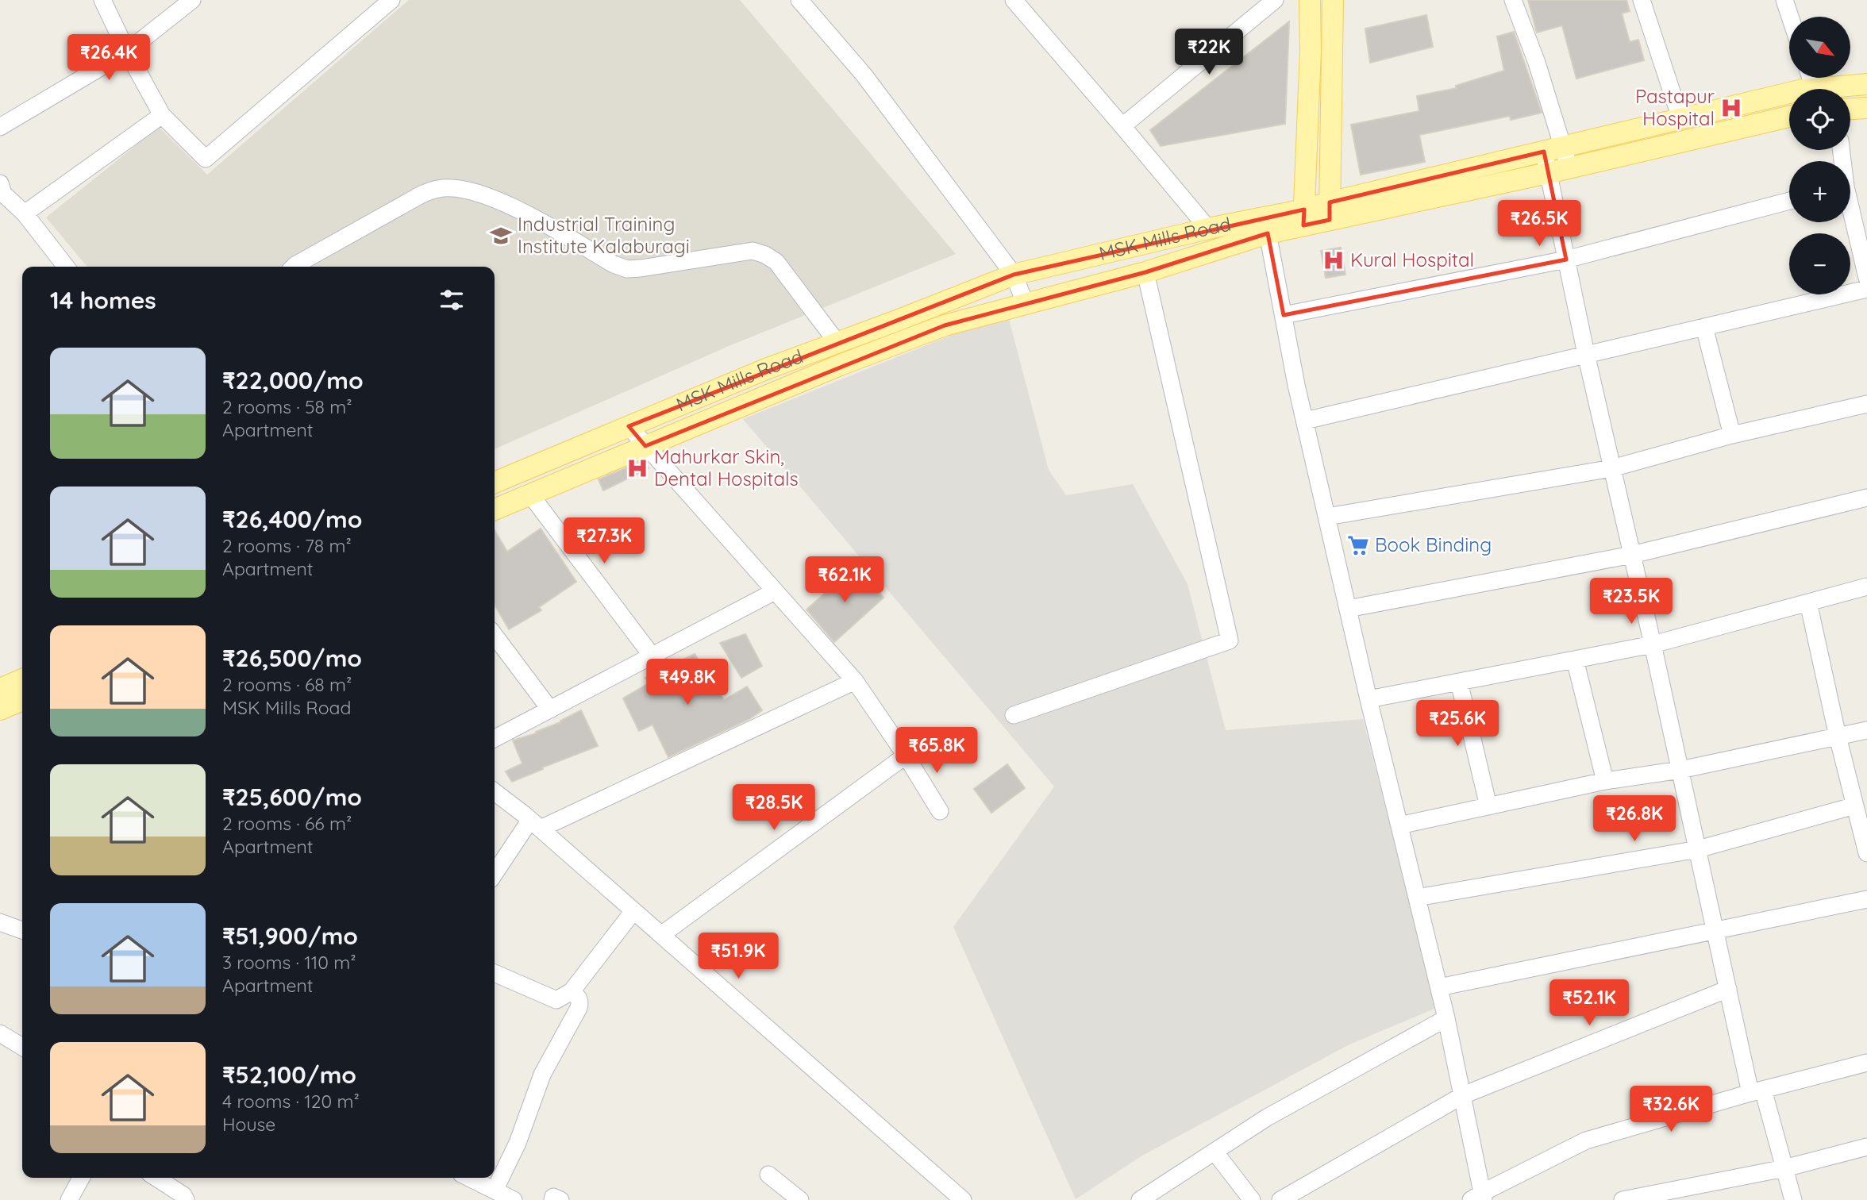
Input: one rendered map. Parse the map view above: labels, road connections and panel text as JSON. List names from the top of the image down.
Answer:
{
  "streets": {
    "main road": ["MSK Mills Road"]
  },
  "places": {
    "hospital": ["Pastapur Hospital", "Kural Hospital", "Mahurkar Skin, Dental Hospitals"],
    "school or university": ["Industrial Training Institute Kalaburagi"],
    "supermarket": ["Book Binding"]
  },
  "north": "bottom right",
  "page": {
    "map_buttons": ["+", "−"],
    "price": [
      "₹22K",
      "₹26.4K",
      "₹26.5K",
      "₹27.3K",
      "₹62.1K",
      "₹23.5K",
      "₹49.8K",
      "₹25.6K",
      "₹65.8K",
      "₹28.5K",
      "₹26.8K",
      "₹51.9K",
      "₹52.1K",
      "₹32.6K"
    ],
    "heading": "14 homes",
    "list": [
      {
        "name": "₹22,000/mo",
        "note": "2 rooms · 58 m² · Apartment"
      },
      {
        "name": "₹26,400/mo",
        "note": "2 rooms · 78 m² · Apartment"
      },
      {
        "name": "₹26,500/mo",
        "note": "2 rooms · 68 m² · MSK Mills Road"
      },
      {
        "name": "₹25,600/mo",
        "note": "2 rooms · 66 m² · Apartment"
      },
      {
        "name": "₹51,900/mo",
        "note": "3 rooms · 110 m² · Apartment"
      },
      {
        "name": "₹52,100/mo",
        "note": "4 rooms · 120 m² · House"
      }
    ]
  }
}
